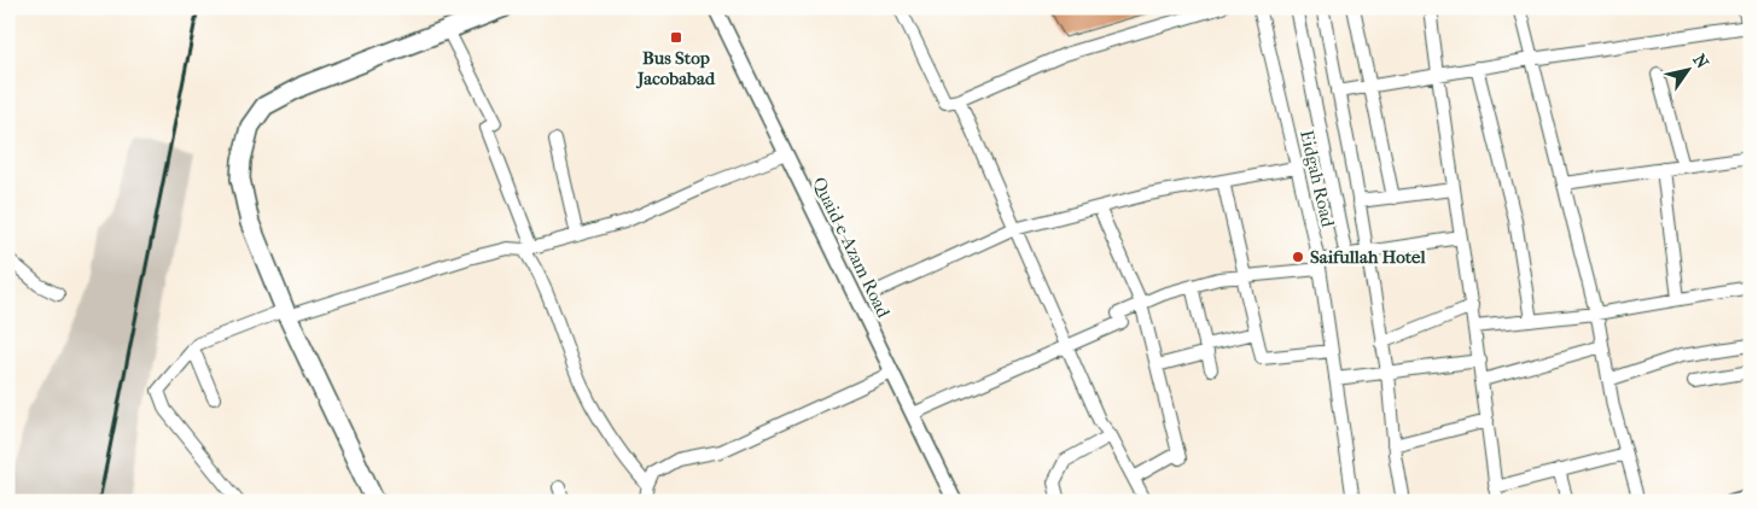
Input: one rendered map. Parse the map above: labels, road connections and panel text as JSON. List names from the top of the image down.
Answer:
{
  "streets": {
    "street": ["Eidgah Road", "Quaid-e-Azam Road"]
  },
  "places": {
    "transit": ["Bus Stop Jacobabad"],
    "other": ["Saifullah Hotel"]
  },
  "north": "top right"
}
